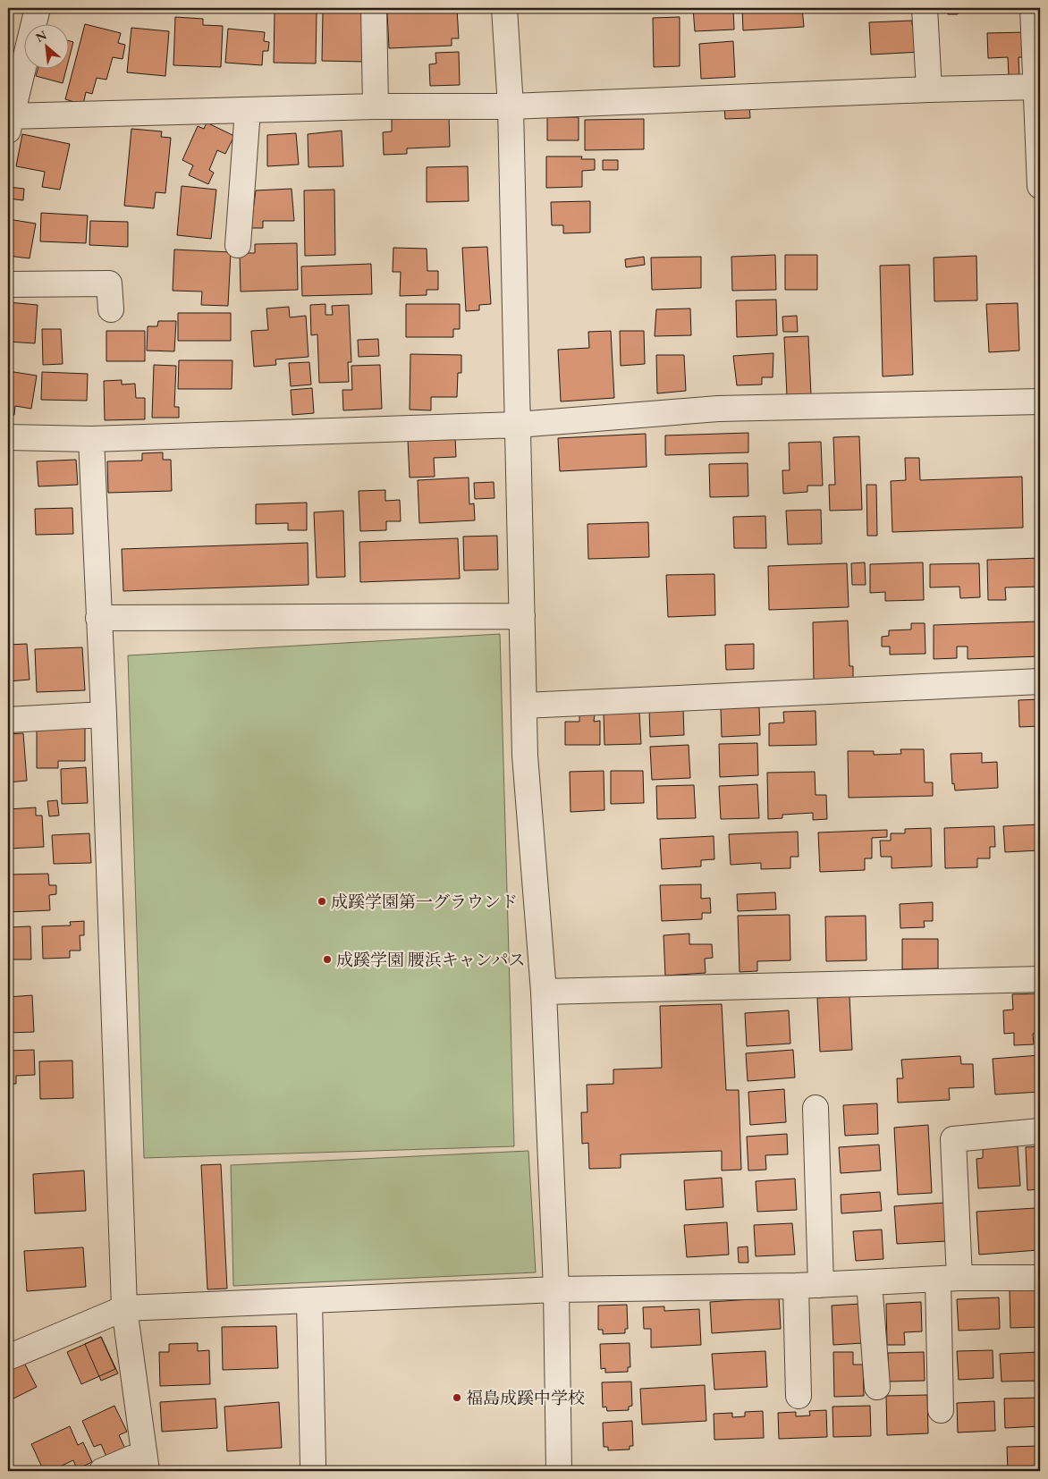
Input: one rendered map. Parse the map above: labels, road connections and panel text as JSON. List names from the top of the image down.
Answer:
{
  "places": ["成蹊学園第一グラウンド", "成蹊学園 腰浜キャンパス", "福島成蹊中学校"],
  "north": "top left"
}
